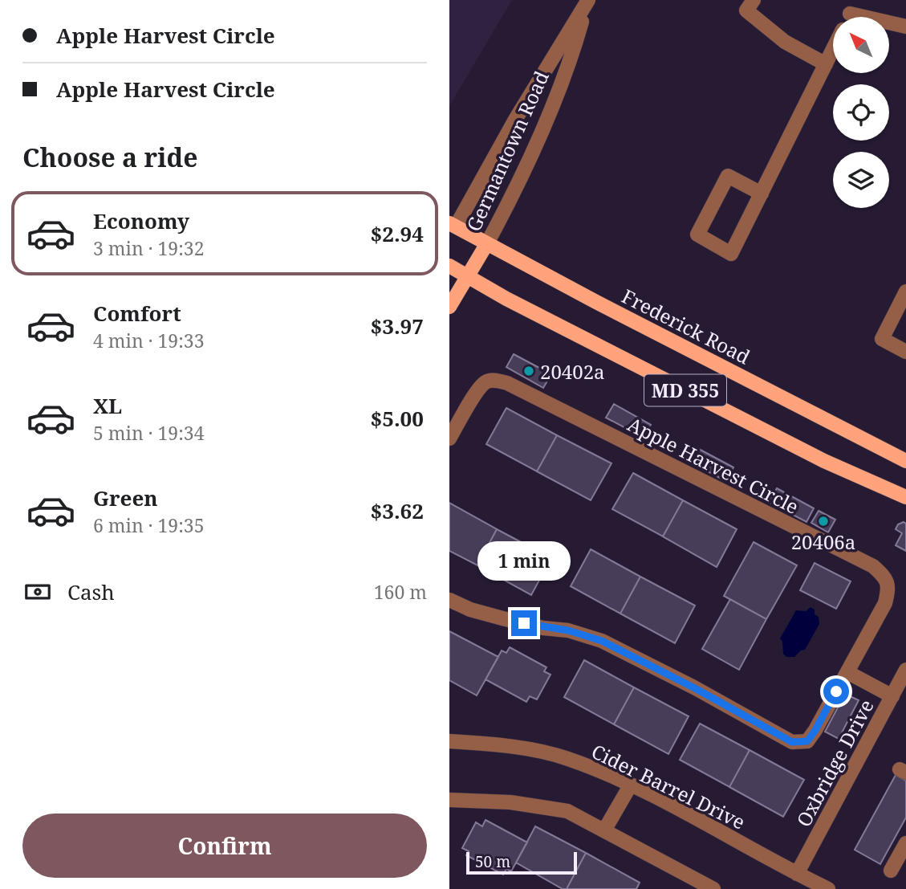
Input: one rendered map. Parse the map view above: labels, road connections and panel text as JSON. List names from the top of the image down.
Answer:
{
  "streets": {
    "main road": ["Germantown Road", "Frederick Road", "MD 355"],
    "street": ["Apple Harvest Circle", "Oxbridge Drive", "Cider Barrel Drive"]
  },
  "crossings": [
    ["Germantown Road", "Frederick Road"],
    ["Germantown Road", "MD 355"],
    ["Oxbridge Drive", "Cider Barrel Drive"]
  ],
  "places": ["20402a", "20406a"],
  "scale_bar": "50 m",
  "north": "top left",
  "page": {
    "banner": ["Apple Harvest Circle", "Apple Harvest Circle"],
    "heading": "Choose a ride",
    "list": [
      {
        "name": "Economy",
        "note": "3 min · 19:32",
        "value": "$2.94"
      },
      {
        "name": "Comfort",
        "note": "4 min · 19:33",
        "value": "$3.97"
      },
      {
        "name": "XL",
        "note": "5 min · 19:34",
        "value": "$5.00"
      },
      {
        "name": "Green",
        "note": "6 min · 19:35",
        "value": "$3.62"
      }
    ],
    "bubble": "1 min",
    "pay": ["Cash", "160 m"],
    "buttons": "Confirm",
    "scale": "50 m"
  }
}
